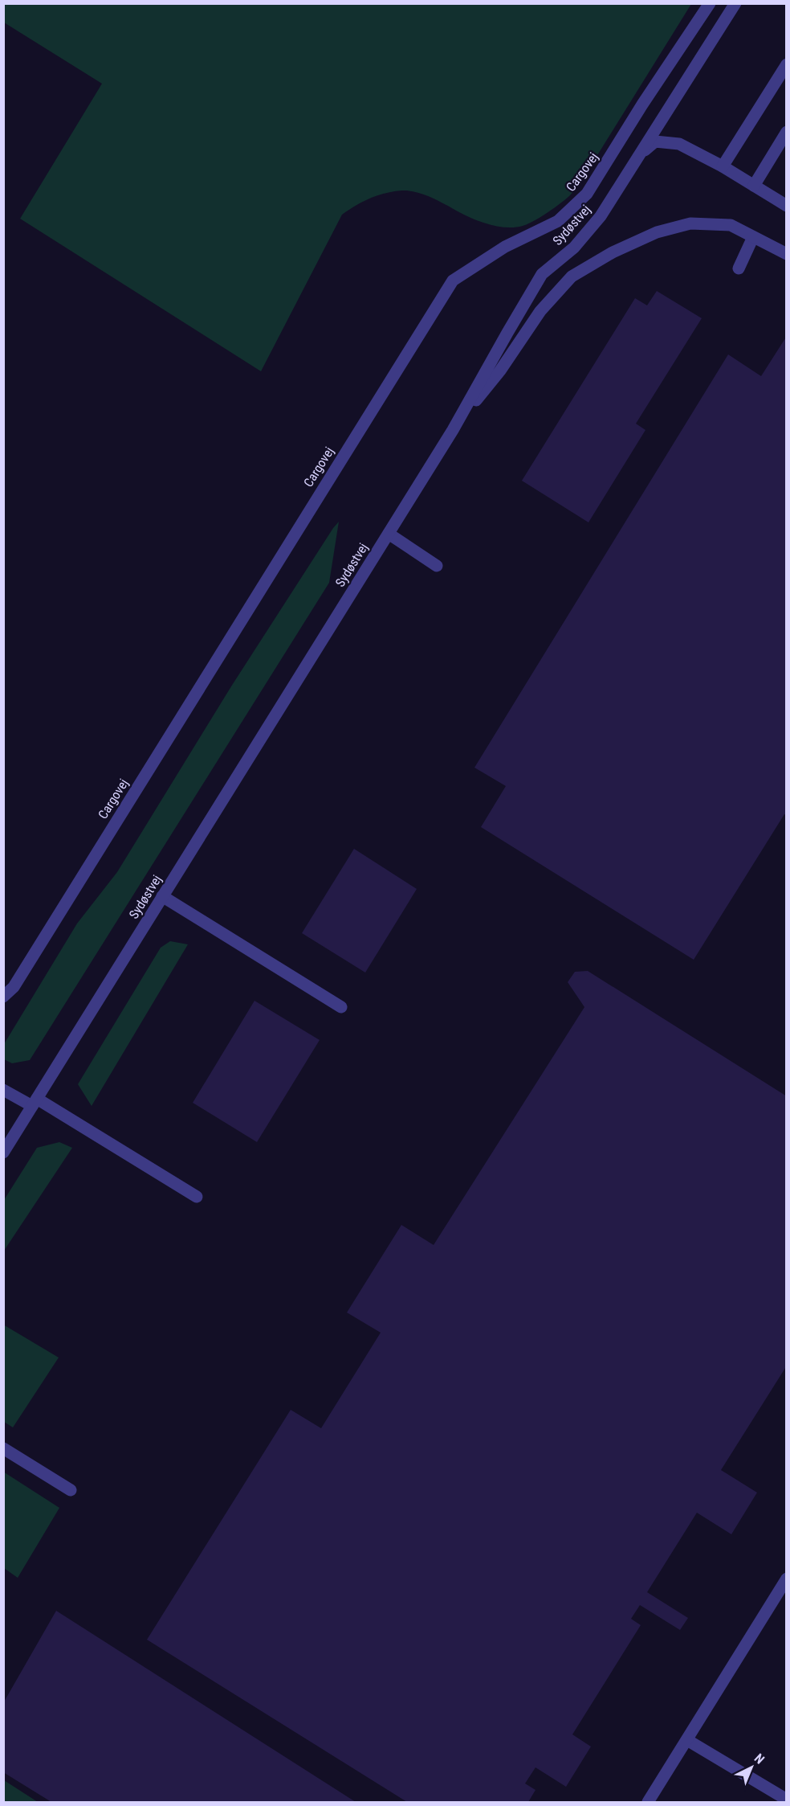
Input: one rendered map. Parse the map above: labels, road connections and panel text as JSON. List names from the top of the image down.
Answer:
{
  "streets": {
    "lane": ["Cargovej", "Sydøstvej"]
  },
  "north": "top right"
}
